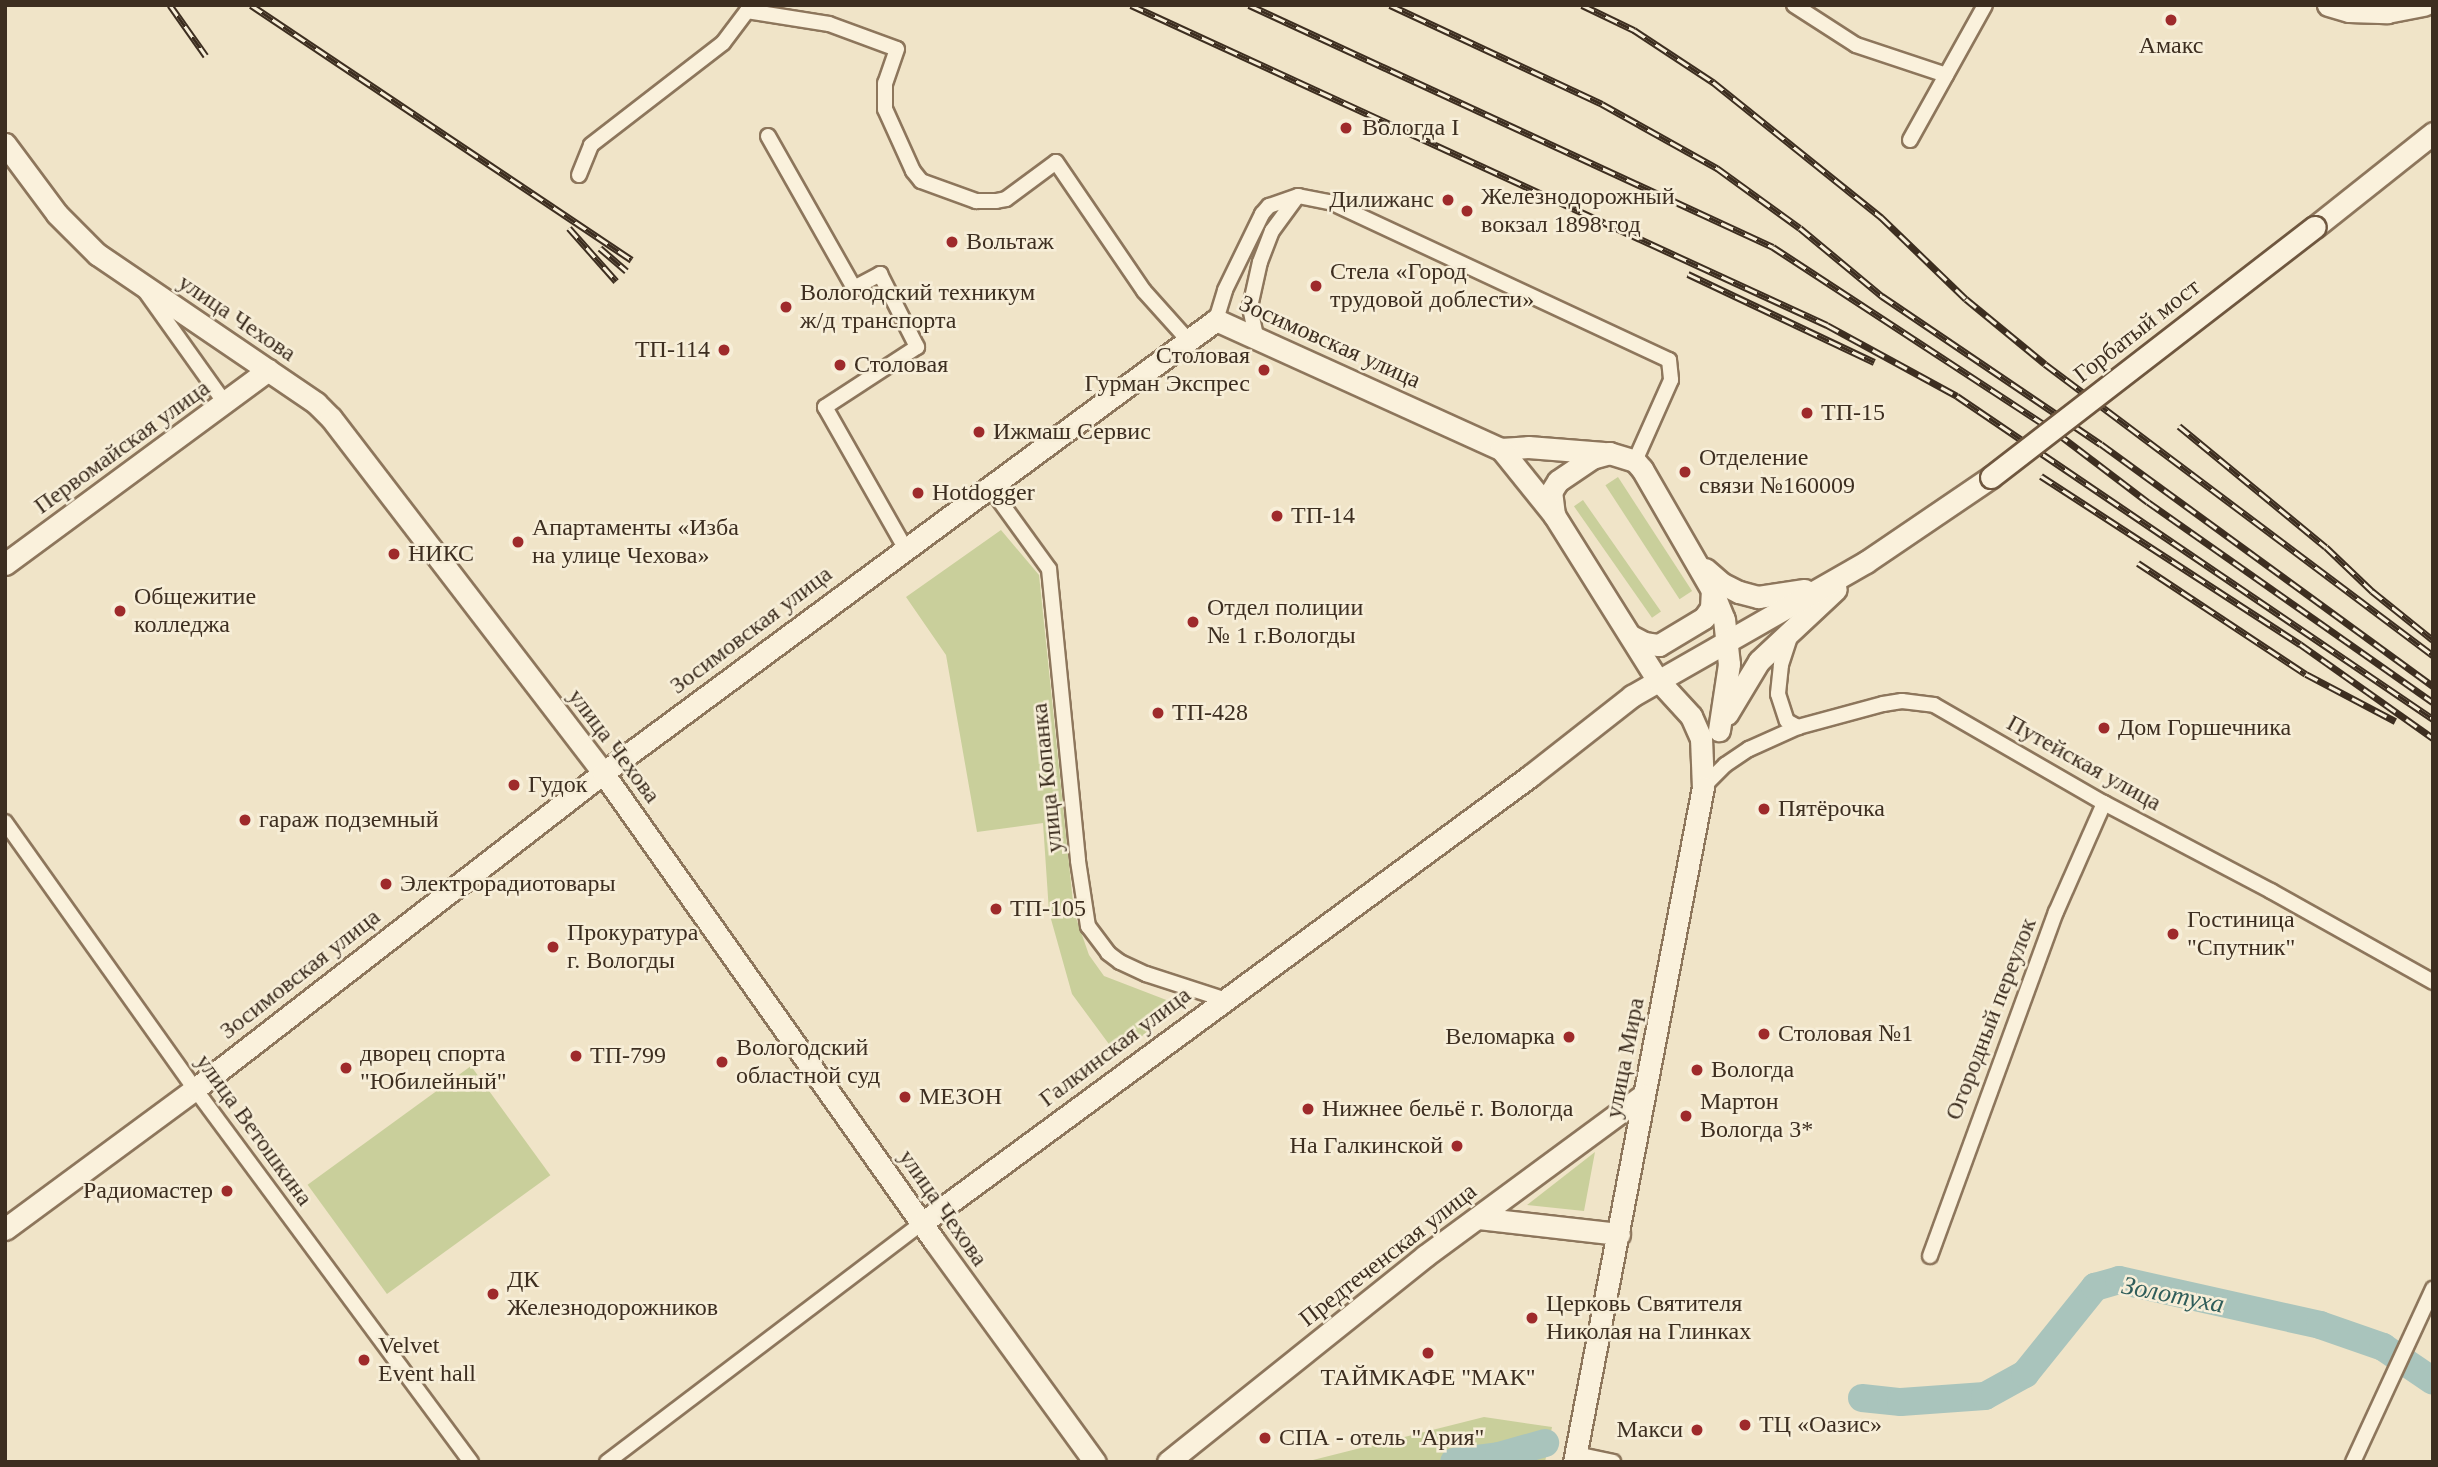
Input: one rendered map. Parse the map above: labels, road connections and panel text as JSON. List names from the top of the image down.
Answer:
{
  "streets": {
    "street": [
      "улица Чехова",
      "Горбатый мост",
      "Зосимовская улица",
      "Первомайская улица",
      "Путейская улица",
      "улица Копанка",
      "Огородный переулок",
      "Галкинская улица",
      "улица Мира",
      "улица Ветошкина",
      "Предтеченская улица"
    ]
  },
  "crossings": [
    ["улица Чехова", "Зосимовская улица"],
    ["улица Чехова", "Первомайская улица"],
    ["улица Чехова", "Галкинская улица"],
    ["Горбатый мост", "Галкинская улица"],
    ["Зосимовская улица", "улица Копанка"],
    ["Зосимовская улица", "Галкинская улица"],
    ["Зосимовская улица", "улица Мира"],
    ["Зосимовская улица", "улица Ветошкина"],
    ["Путейская улица", "Огородный переулок"],
    ["Путейская улица", "улица Мира"],
    ["улица Копанка", "Галкинская улица"],
    ["Галкинская улица", "улица Мира"],
    ["улица Мира", "Предтеченская улица"]
  ],
  "water": ["Золотуха"],
  "places": [
    "Амакс",
    "Вологда I",
    "Дилижанс",
    "Железнодорожный вокзал 1898 год",
    "Вольтаж",
    "Стела «Город трудовой доблести»",
    "Вологодский техникум ж/д транспорта",
    "ТП-114",
    "Столовая",
    "Столовая Гурман Экспрес",
    "ТП-15",
    "Ижмаш Сервис",
    "Отделение связи №160009",
    "Hotdogger",
    "ТП-14",
    "Апартаменты «Изба на улице Чехова»",
    "НИКС",
    "Общежитие колледжа",
    "Отдел полиции № 1 г.Вологды",
    "ТП-428",
    "Дом Горшечника",
    "Гудок",
    "Пятёрочка",
    "гараж подземный",
    "Электрорадиотовары",
    "ТП-105",
    "Гостиница \"Спутник\"",
    "Прокуратура г. Вологды",
    "Столовая №1",
    "Веломарка",
    "ТП-799",
    "Вологодский областной суд",
    "дворец спорта \"Юбилейный\"",
    "Вологда",
    "МЕЗОН",
    "Нижнее бельё г. Вологда",
    "Мартон Вологда 3*",
    "На Галкинской",
    "Радиомастер",
    "ДК Железнодорожников",
    "Церковь Святителя Николая на Глинках",
    "ТАЙМКАФЕ \"МАК\"",
    "Velvet Event hall",
    "ТЦ «Оазис»",
    "Макси",
    "СПА - отель \"Ария\""
  ]
}
